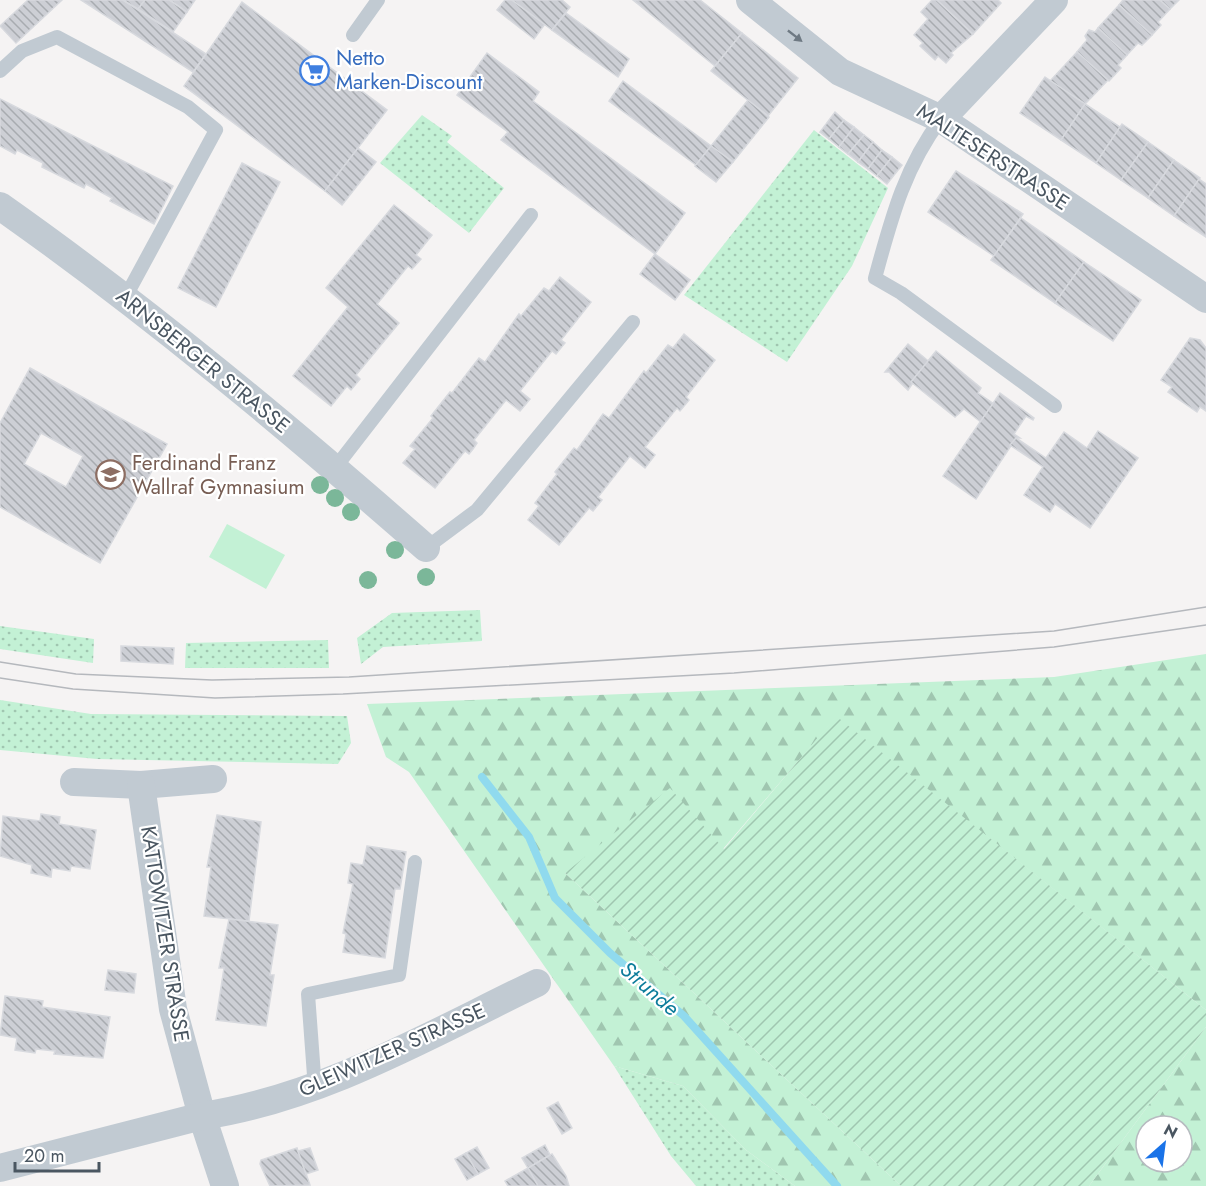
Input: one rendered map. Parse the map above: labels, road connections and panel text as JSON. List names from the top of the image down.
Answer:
{
  "streets": {
    "street": [
      "MALTESERSTRASSE",
      "ARNSBERGER STRASSE",
      "KATTOWITZER STRASSE",
      "GLEIWITZER STRASSE"
    ]
  },
  "crossings": [
    ["KATTOWITZER STRASSE", "GLEIWITZER STRASSE"]
  ],
  "one_way": ["MALTESERSTRASSE"],
  "water": ["Strunde"],
  "places": {
    "supermarket": ["Netto Marken-Discount"],
    "school or university": ["Ferdinand Franz Wallraf Gymnasium"]
  },
  "scale_bar": "20 m",
  "north": "top right"
}
